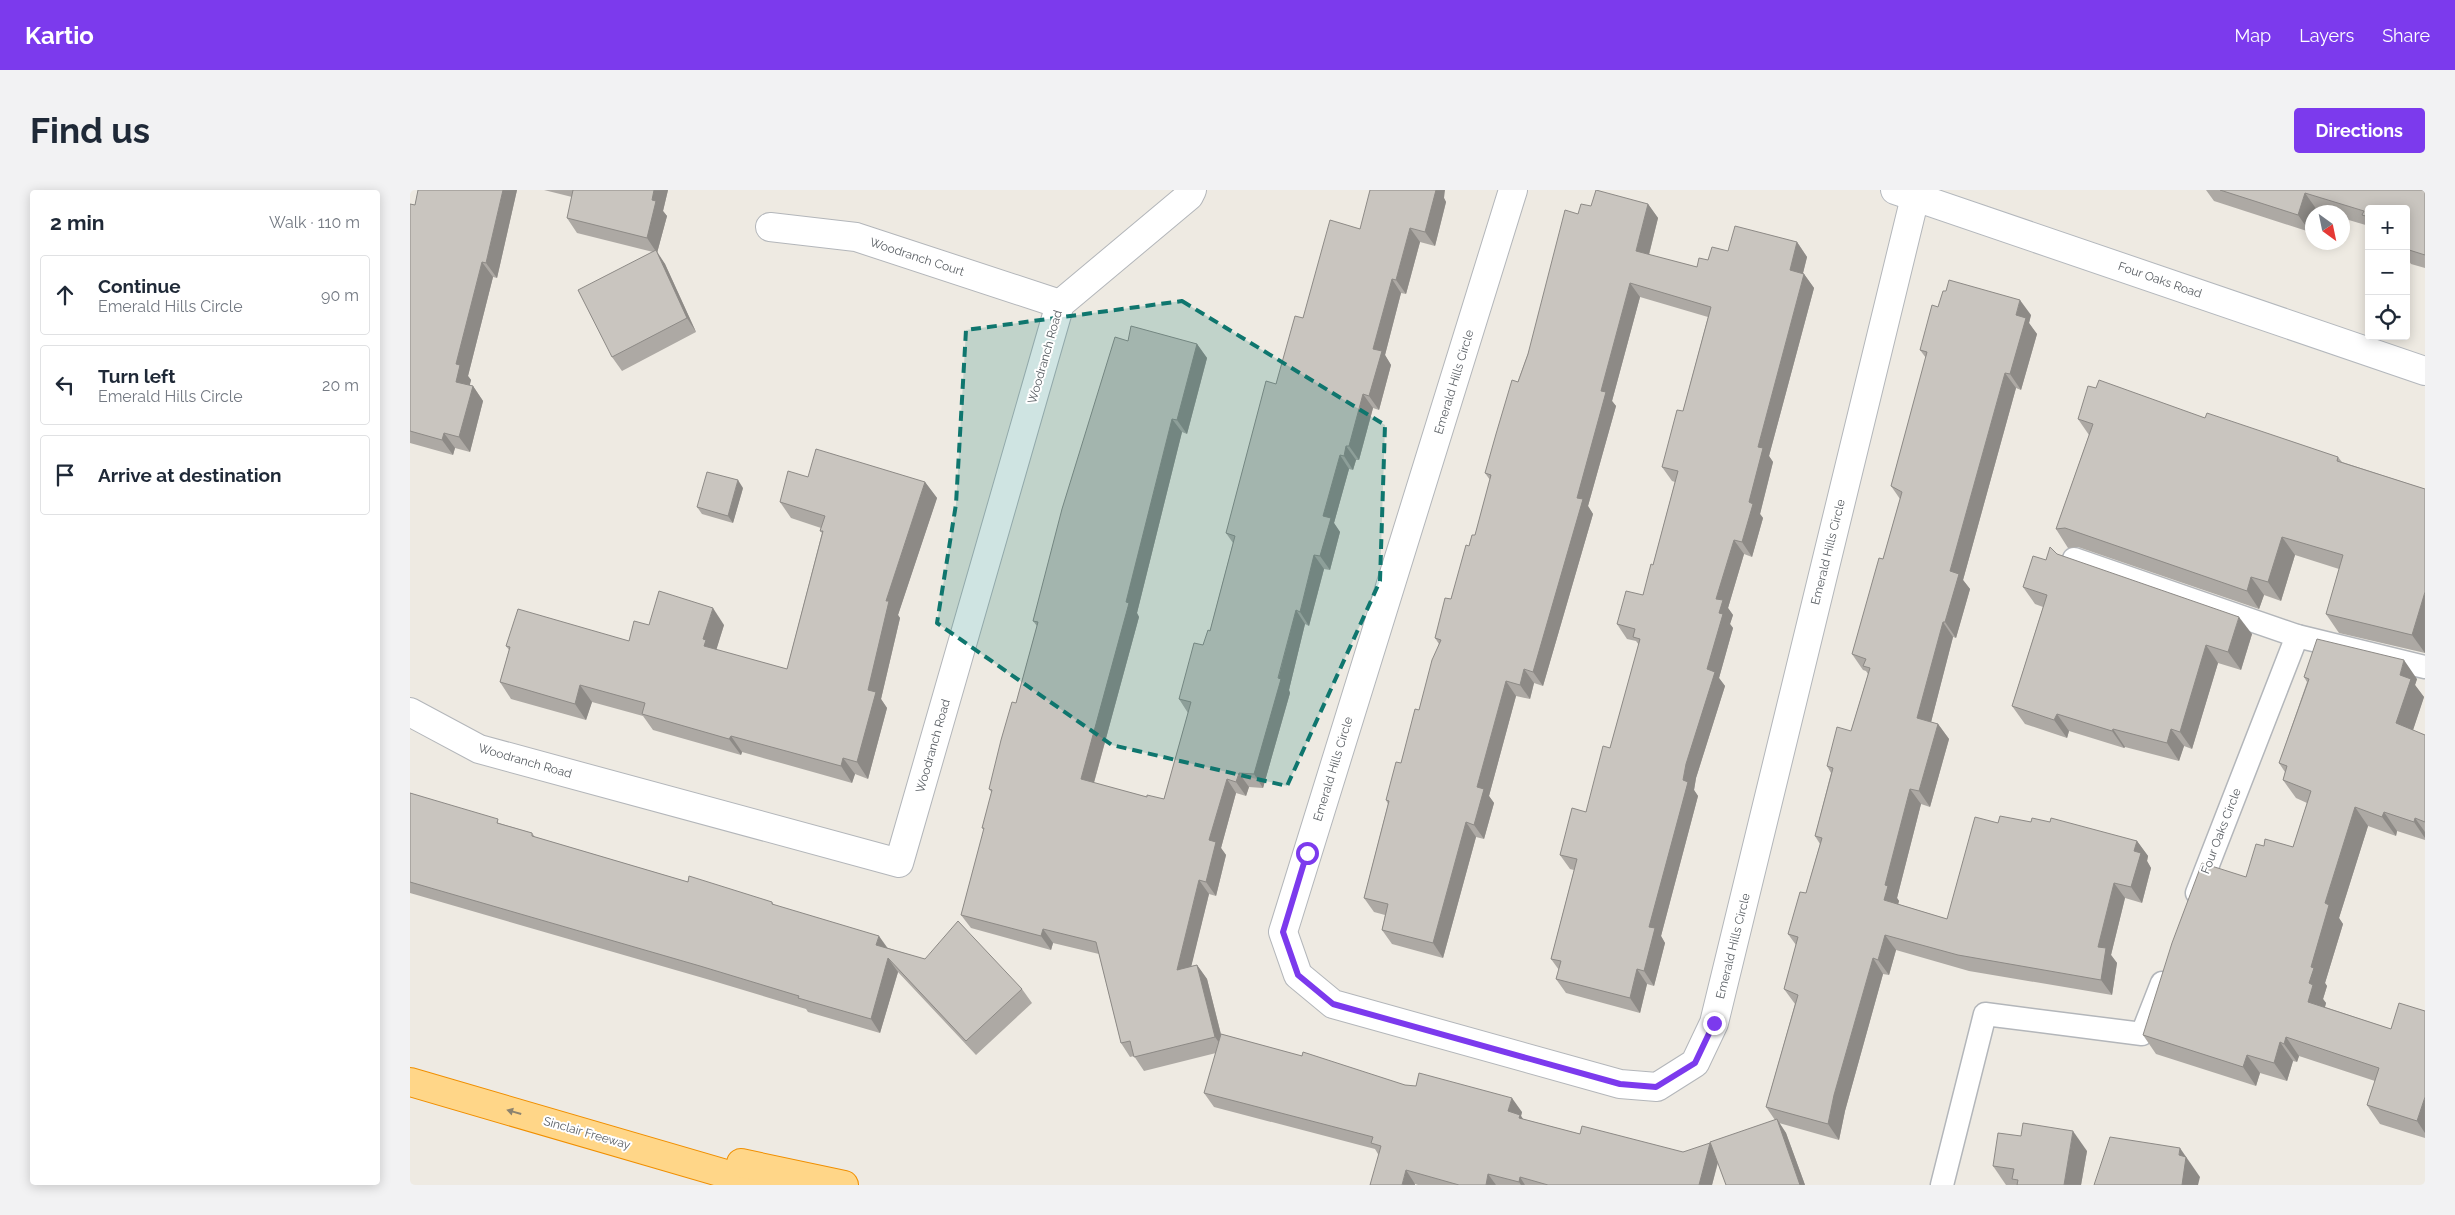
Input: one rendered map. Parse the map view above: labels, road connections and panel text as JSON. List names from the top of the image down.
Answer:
{
  "streets": {
    "highway": ["Sinclair Freeway"],
    "street": [
      "Woodranch Court",
      "Four Oaks Road",
      "Woodranch Road",
      "Emerald Hills Circle"
    ],
    "lane": ["Four Oaks Circle"]
  },
  "crossings": [
    ["Woodranch Court", "Woodranch Road"],
    ["Four Oaks Road", "Emerald Hills Circle"]
  ],
  "one_way": ["Sinclair Freeway"],
  "north": "bottom right",
  "page": {
    "header": "Kartio",
    "nav": ["Map", "Layers", "Share"],
    "buttons": "Directions",
    "title": "Find us",
    "heading": ["2 min", "Walk · 110 m"],
    "map_buttons": ["+", "−"],
    "list": [
      ["Continue", "Emerald Hills Circle", "90 m"],
      ["Turn left", "Emerald Hills Circle", "20 m"],
      "Arrive at destination"
    ]
  }
}
